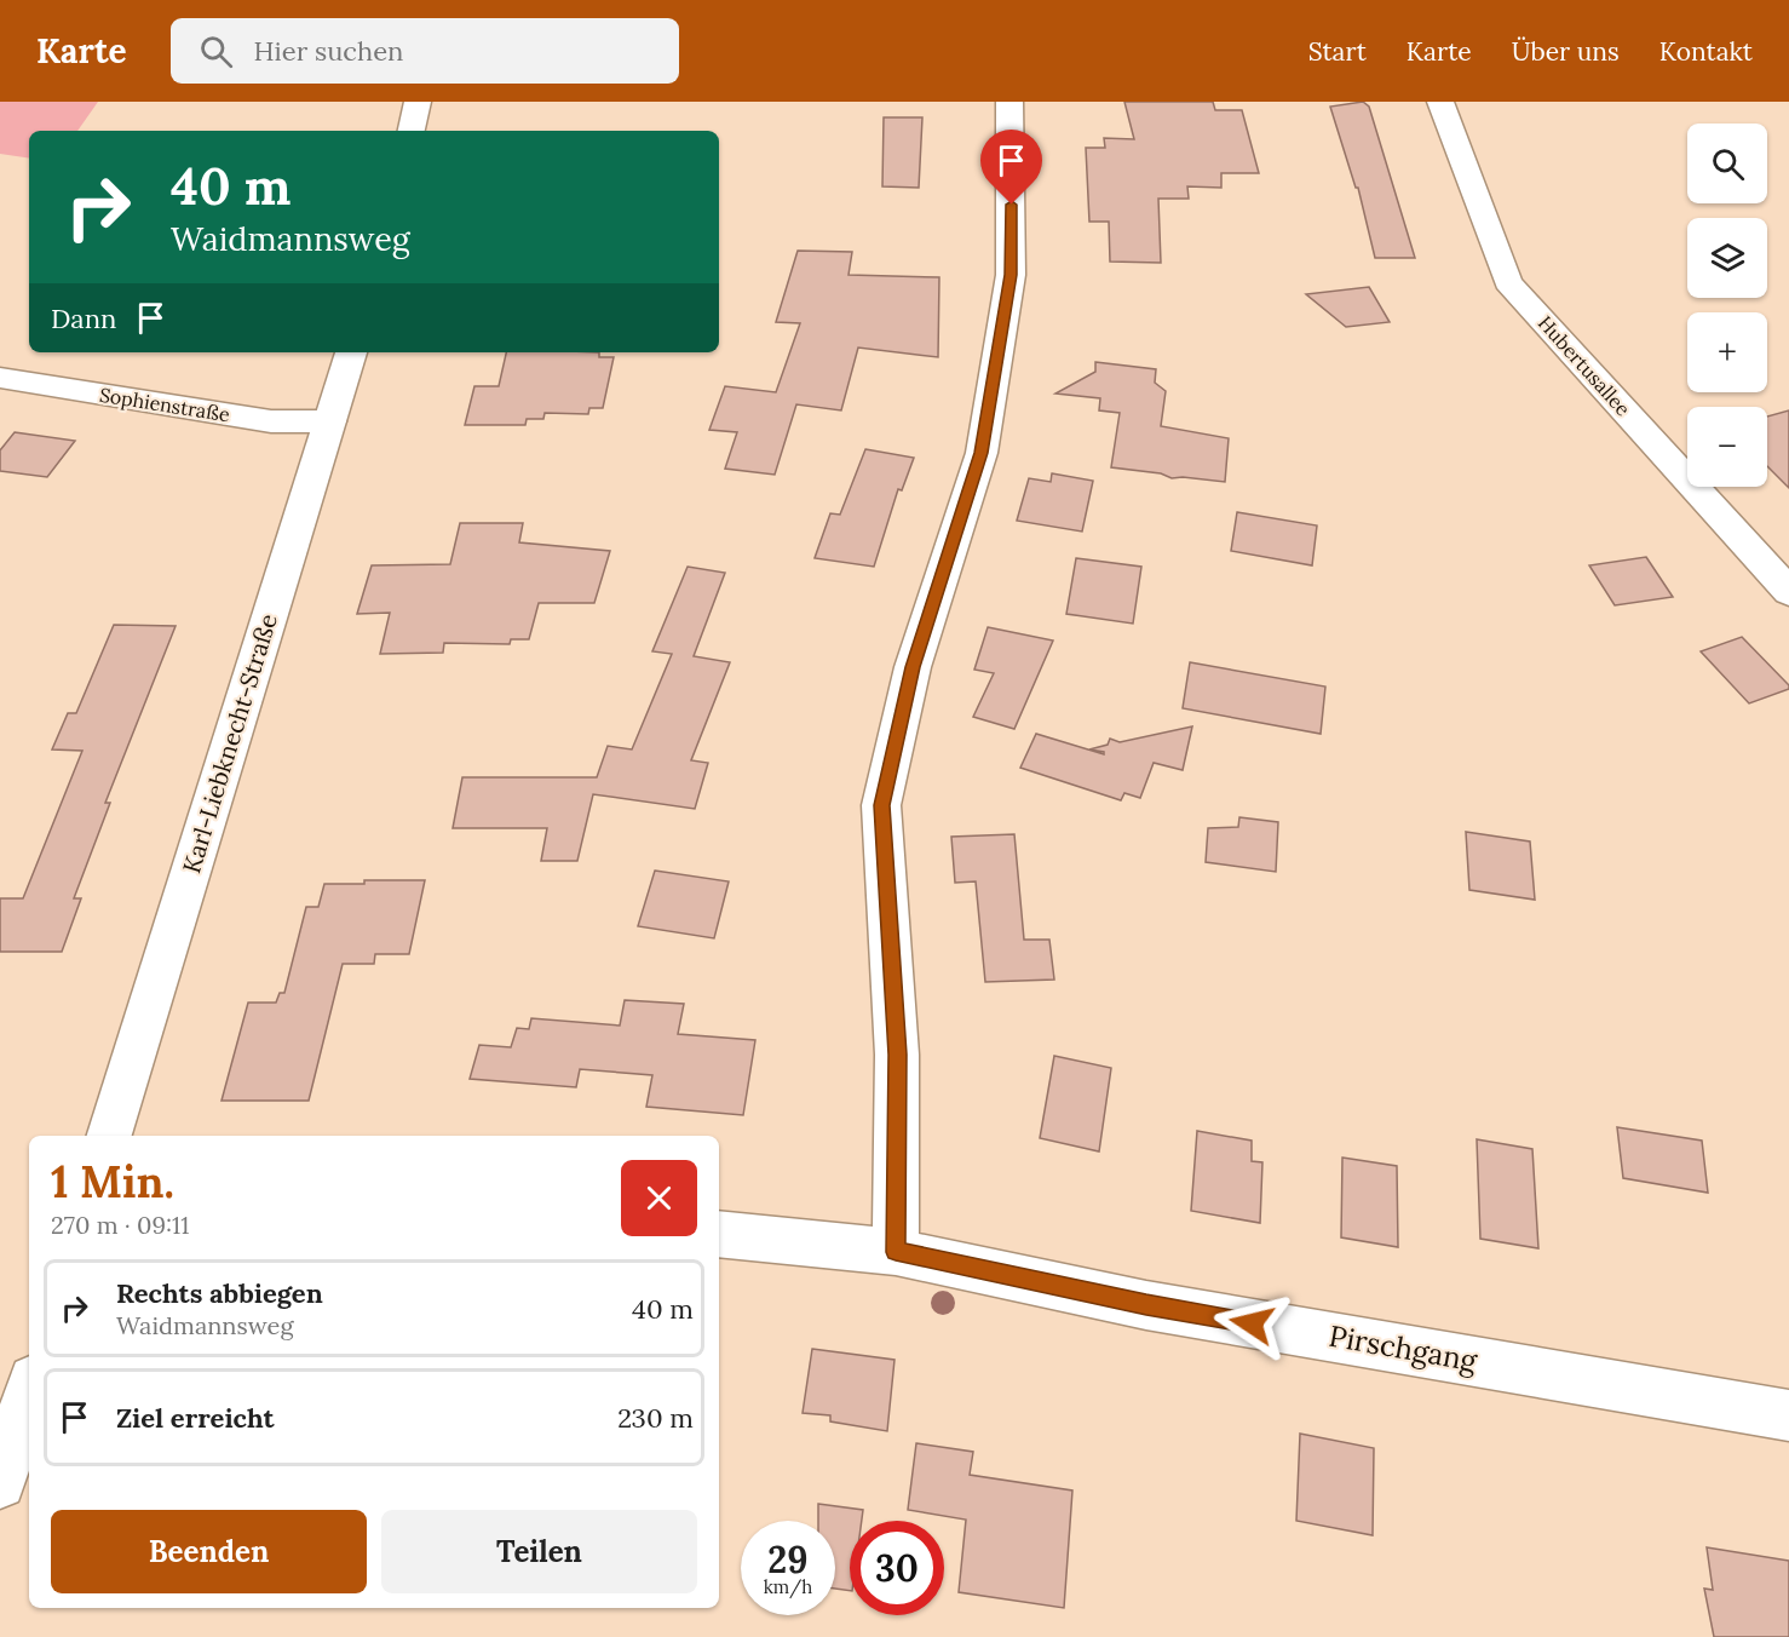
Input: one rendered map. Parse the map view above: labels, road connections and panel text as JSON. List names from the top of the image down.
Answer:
{
  "streets": {
    "street": [
      "Hubertusallee",
      "Sophienstraße",
      "Karl-Liebknecht-Straße",
      "Pirschgang"
    ]
  },
  "crossings": [
    ["Sophienstraße", "Karl-Liebknecht-Straße"]
  ],
  "page": {
    "header": "Karte",
    "search": "Hier suchen",
    "nav": [
      "Start",
      "Karte",
      "Über uns",
      "Kontakt"
    ],
    "map_buttons": ["+", "−"],
    "turn": ["40 m", "Waidmannsweg"],
    "then": "Dann",
    "heading": ["1 Min.", "270 m · 09:11"],
    "list": [
      {
        "name": "Rechts abbiegen",
        "note": "Waidmannsweg",
        "value": "40 m"
      },
      {
        "name": "Ziel erreicht",
        "value": "230 m"
      }
    ],
    "buttons": ["Beenden", "Teilen"],
    "speed": "29 km/h",
    "limit": "30"
  }
}
